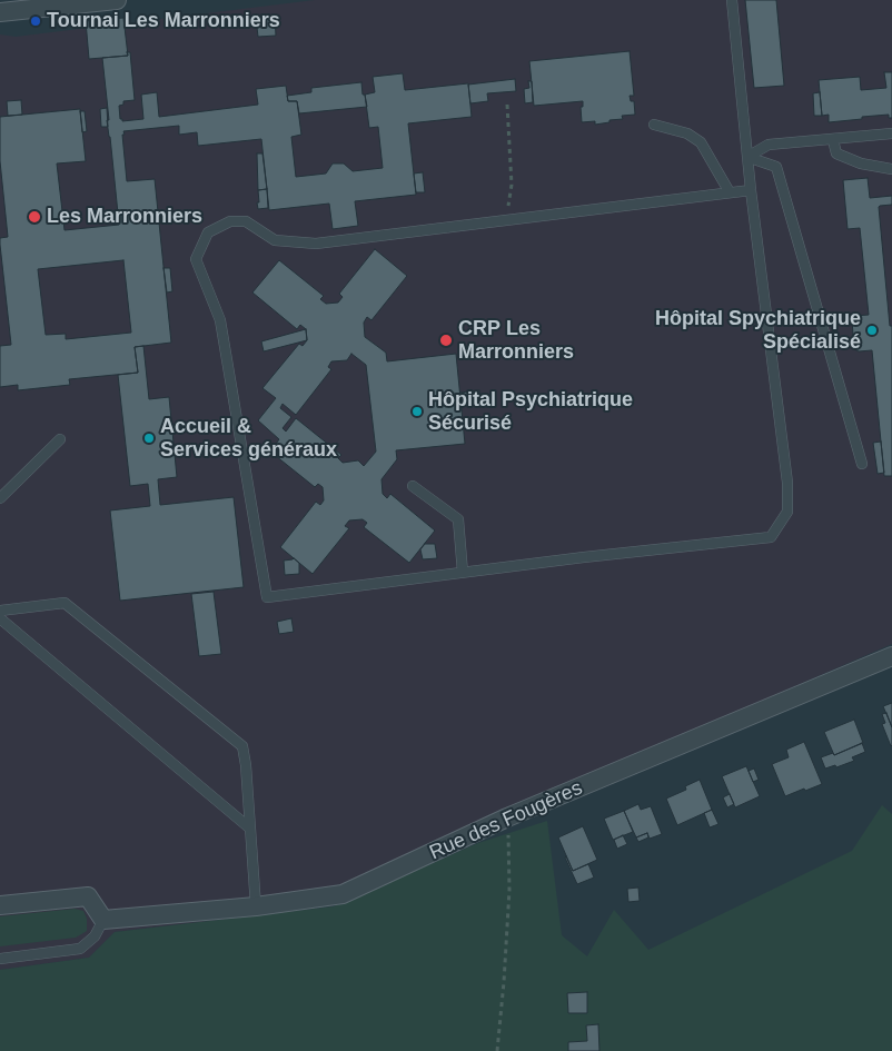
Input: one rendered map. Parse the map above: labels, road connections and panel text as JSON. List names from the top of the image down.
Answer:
{
  "streets": {
    "street": ["Rue des Fougères"]
  },
  "places": [
    "Tournai Les Marronniers",
    "Les Marronniers",
    "Hôpital Spychiatrique Spécialisé",
    "CRP Les Marronniers",
    "Hôpital Psychiatrique Sécurisé",
    "Accueil & Services généraux"
  ]
}
